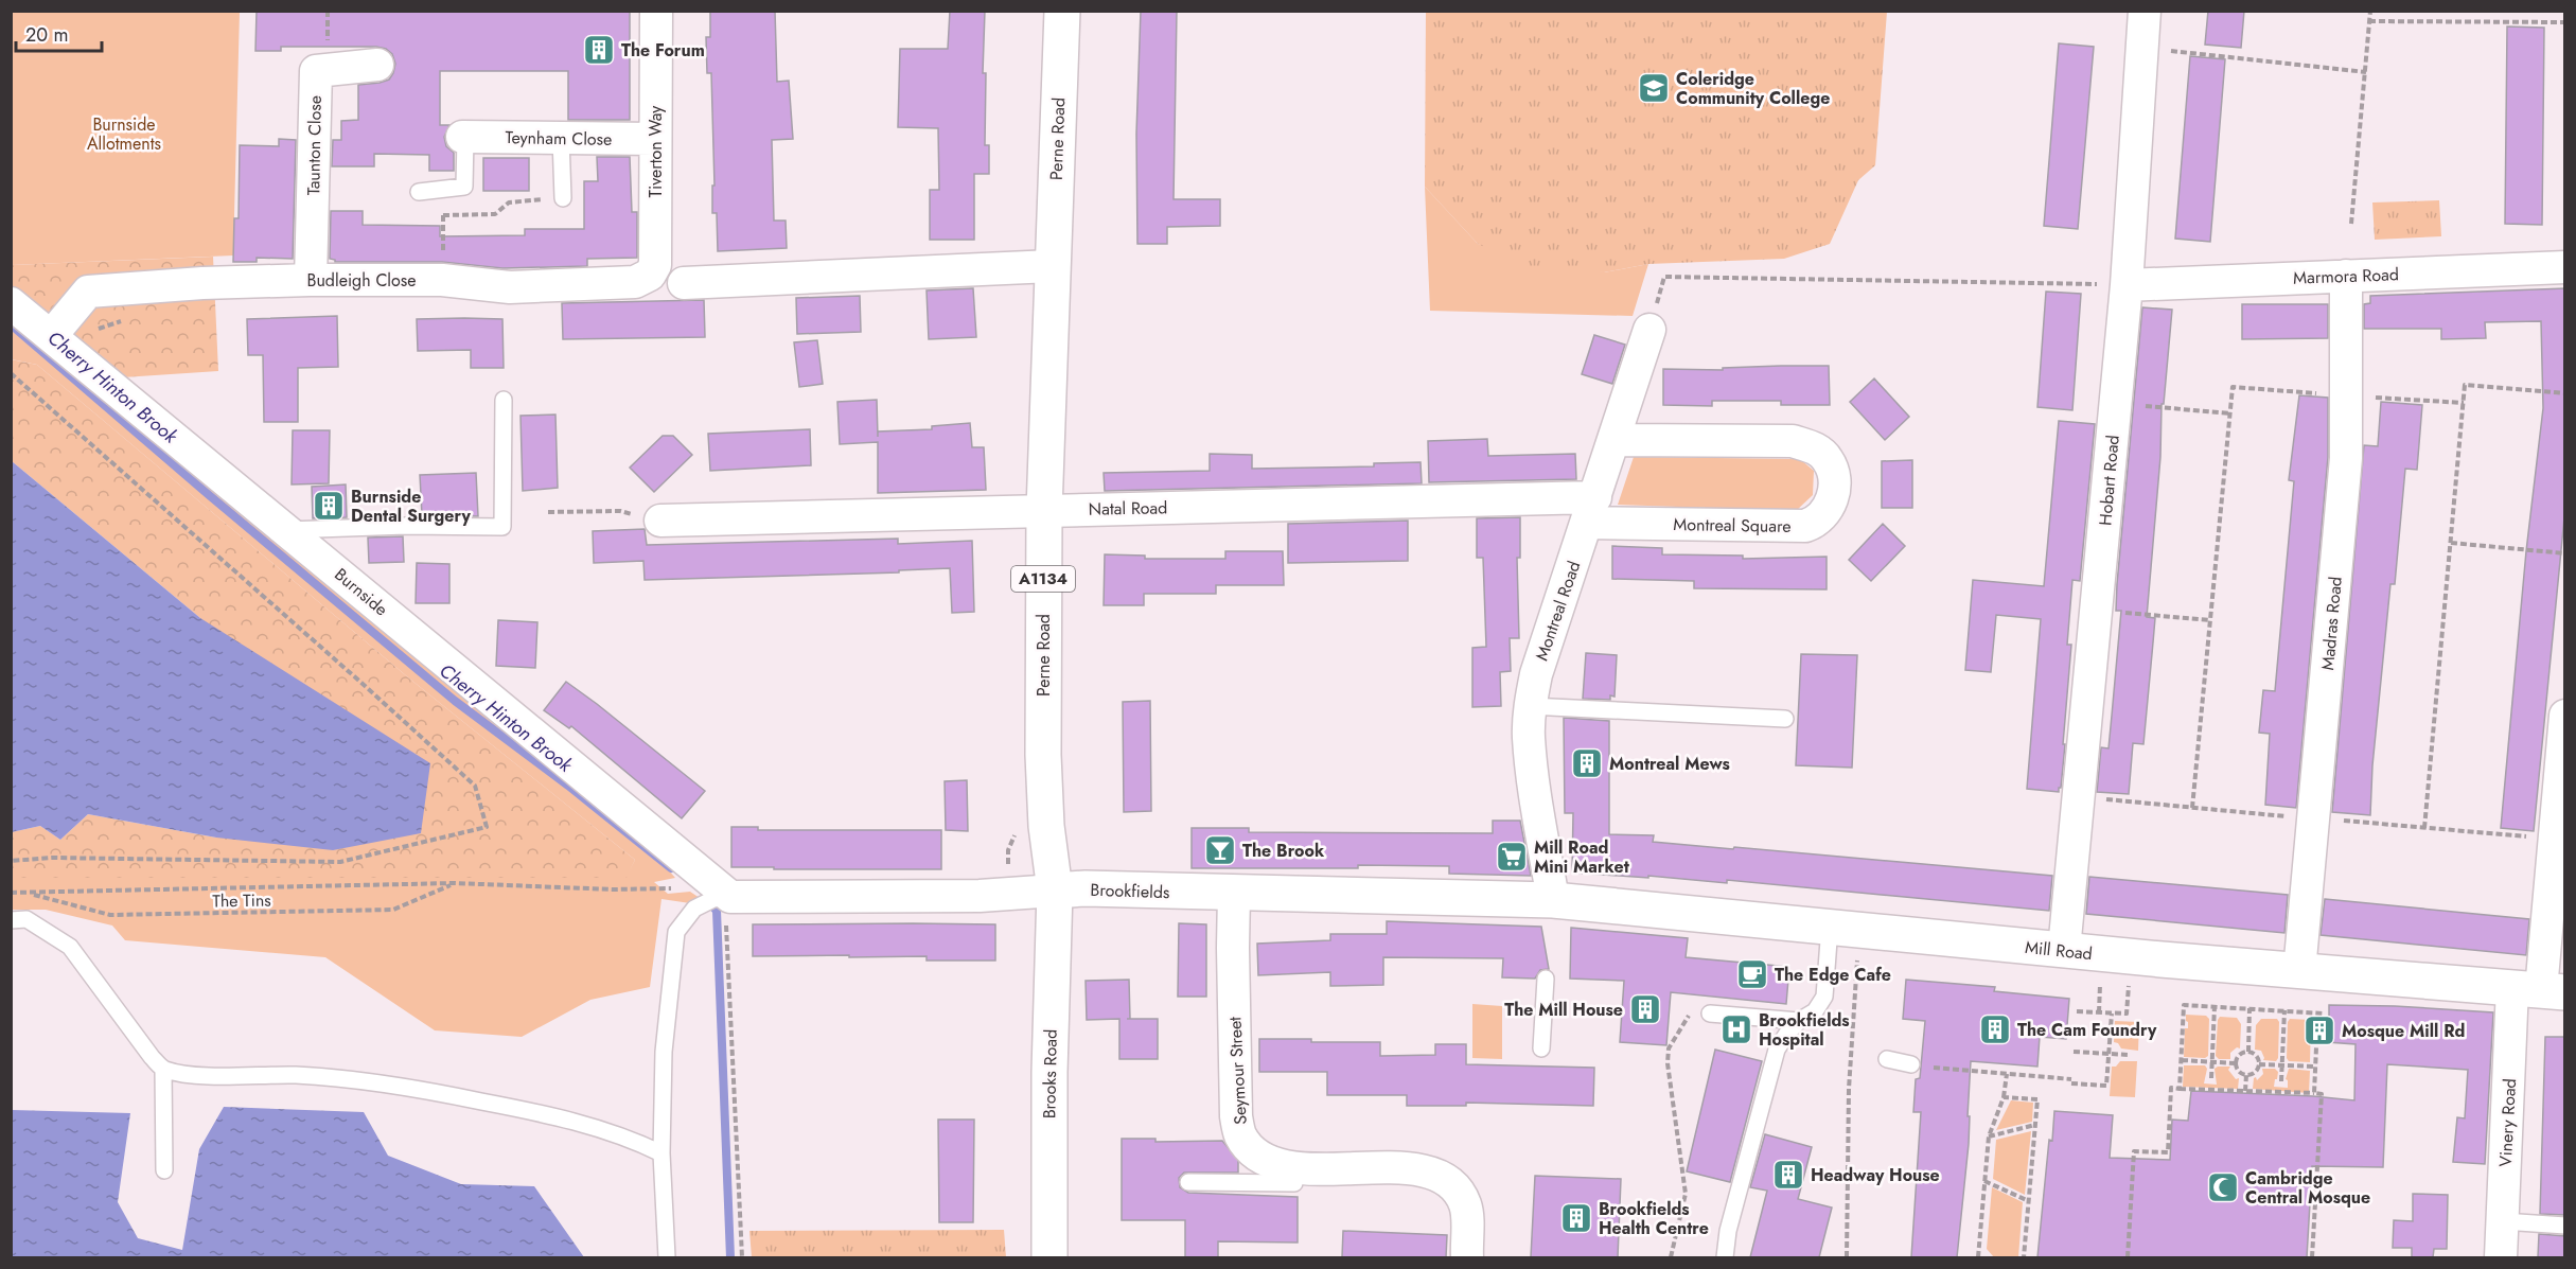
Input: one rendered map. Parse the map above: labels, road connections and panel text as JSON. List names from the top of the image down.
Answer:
{
  "streets": {
    "street": [
      "Teynham Close",
      "Perne Road",
      "Taunton Close",
      "Tiverton Way",
      "Marmora Road",
      "Budleigh Close",
      "Hobart Road",
      "Natal Road",
      "Montreal Square",
      "A1134",
      "Burnside",
      "Montreal Road",
      "Madras Road",
      "Brookfields",
      "Mill Road",
      "Seymour Street",
      "Brooks Road",
      "Vinery Road"
    ],
    "path": ["The Tins"]
  },
  "crossings": [
    ["Teynham Close", "Tiverton Way"],
    ["Perne Road", "Natal Road"],
    ["Perne Road", "Brookfields"],
    ["Perne Road", "Brooks Road"],
    ["Taunton Close", "Budleigh Close"],
    ["Tiverton Way", "Budleigh Close"],
    ["Marmora Road", "Hobart Road"],
    ["Marmora Road", "Madras Road"],
    ["Budleigh Close", "Burnside"],
    ["Hobart Road", "Mill Road"],
    ["Natal Road", "Montreal Square"],
    ["Natal Road", "Montreal Road"],
    ["Montreal Square", "Montreal Road"],
    ["Burnside", "Brookfields"],
    ["Montreal Road", "Brookfields"],
    ["Montreal Road", "Mill Road"],
    ["Madras Road", "Mill Road"],
    ["Brookfields", "Mill Road"],
    ["Brookfields", "Seymour Street"],
    ["Brookfields", "Brooks Road"],
    ["Mill Road", "Vinery Road"]
  ],
  "water": ["Cherry Hinton Brook"],
  "parks": ["Burnside Allotments"],
  "places": {
    "building": [
      "The Forum",
      "Burnside Dental Surgery",
      "Montreal Mews",
      "The Mill House",
      "The Cam Foundry",
      "Mosque Mill Rd",
      "Headway House",
      "Brookfields Health Centre"
    ],
    "school or university": ["Coleridge Community College"],
    "bar": ["The Brook"],
    "supermarket": ["Mill Road Mini Market"],
    "cafe": ["The Edge Cafe"],
    "hospital": ["Brookfields Hospital"],
    "mosque": ["Cambridge Central Mosque"]
  },
  "scale_bar": "20 m"
}
